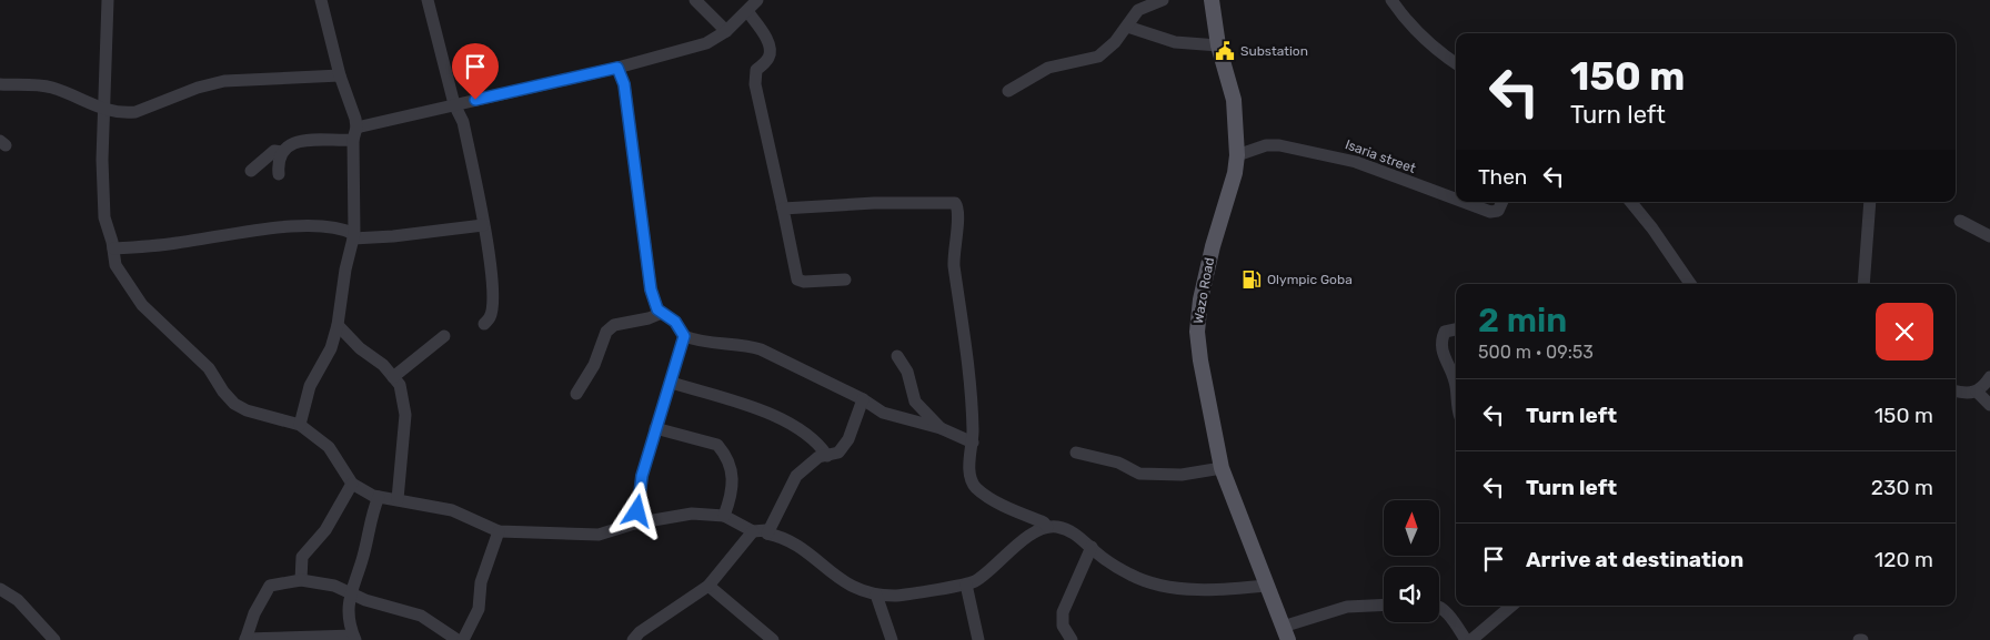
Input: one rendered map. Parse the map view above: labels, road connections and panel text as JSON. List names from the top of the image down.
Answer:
{
  "streets": {
    "main road": ["Wazo Road"],
    "street": ["Isaria street"]
  },
  "crossings": [
    ["Isaria street", "Wazo Road"]
  ],
  "places": {
    "public building": ["Substation"],
    "fuel station": ["Olympic Goba"]
  },
  "north": "top",
  "page": {
    "turn": ["150 m", "Turn left"],
    "then": "Then",
    "heading": ["2 min", "500 m · 09:53"],
    "list": [
      {
        "name": "Turn left",
        "value": "150 m"
      },
      {
        "name": "Turn left",
        "value": "230 m"
      },
      {
        "name": "Arrive at destination",
        "value": "120 m"
      }
    ]
  }
}
